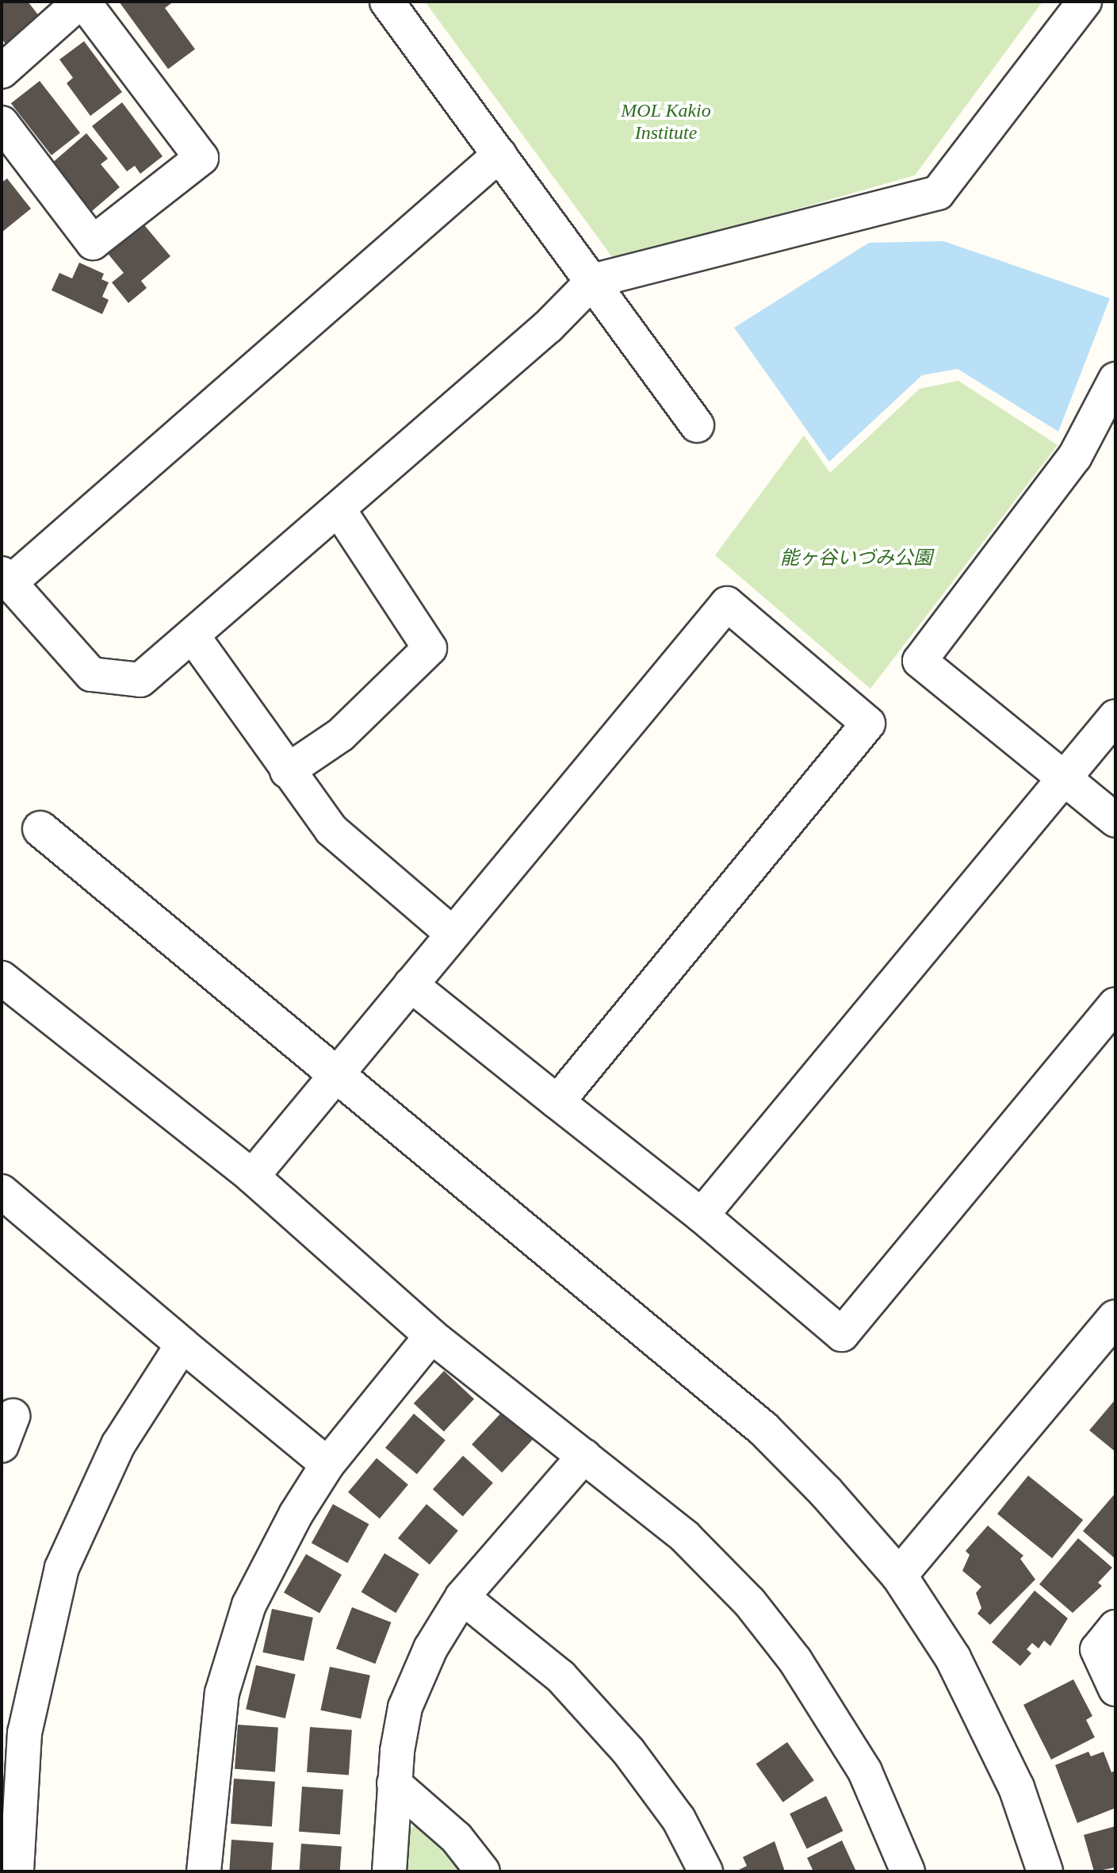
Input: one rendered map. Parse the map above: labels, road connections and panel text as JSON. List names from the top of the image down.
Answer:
{
  "parks": ["MOL Kakio Institute", "能ヶ谷いづみ公園"]
}
